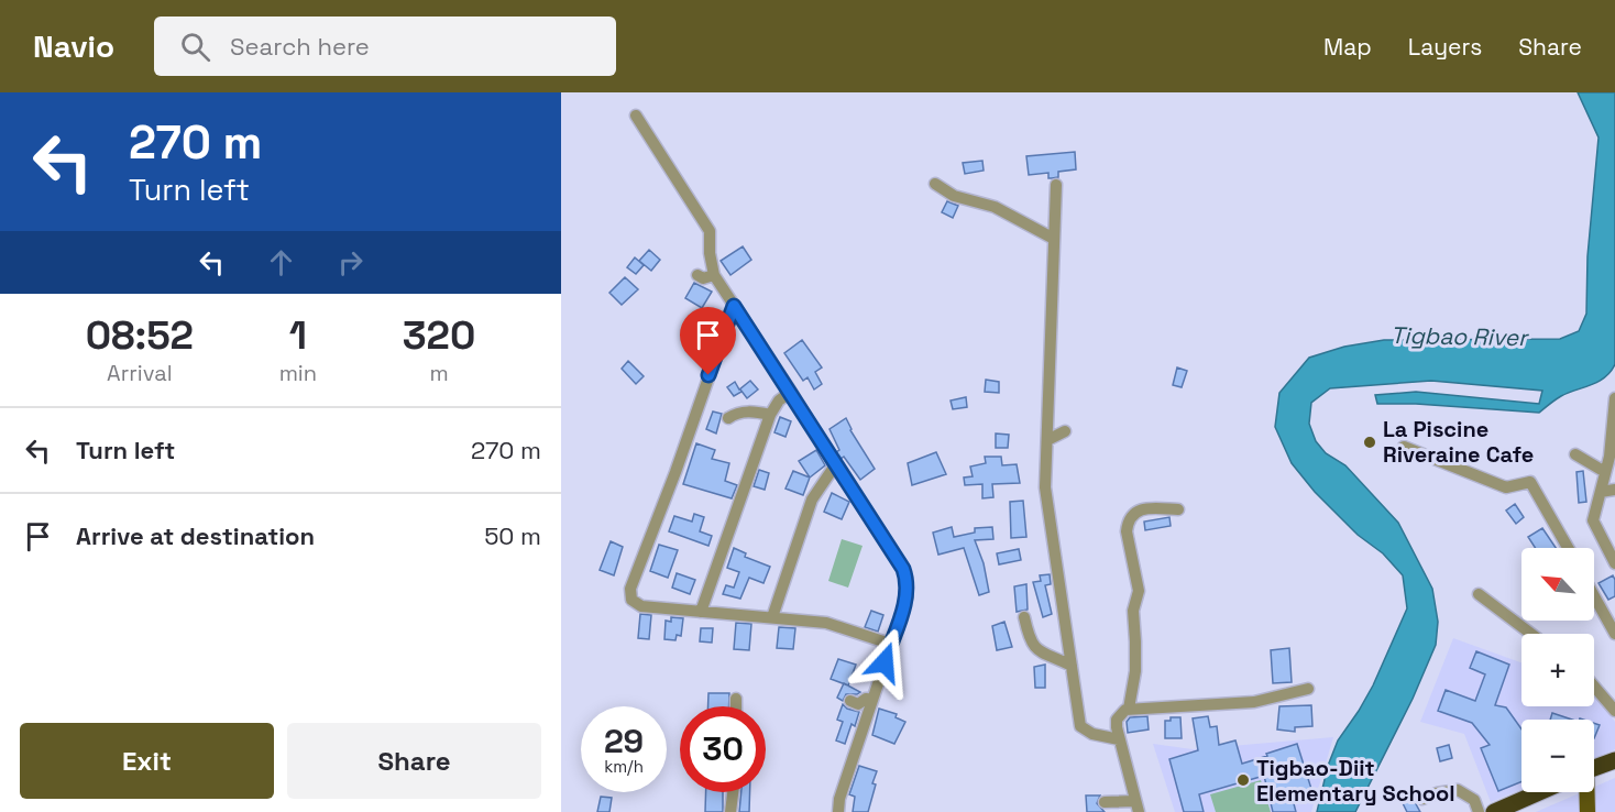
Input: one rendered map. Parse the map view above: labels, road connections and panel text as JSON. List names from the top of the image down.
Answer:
{
  "water": ["Tigbao River"],
  "places": ["La Piscine Riveraine Cafe", "Tigbao-Diit Elementary School"],
  "north": "top left",
  "page": {
    "header": "Navio",
    "search": "Search here",
    "nav": ["Map", "Layers", "Share"],
    "turn": ["270 m", "Turn left"],
    "eta": [
      "08:52",
      "Arrival",
      "1",
      "min",
      "320",
      "m"
    ],
    "list": [
      {
        "name": "Turn left",
        "value": "270 m"
      },
      {
        "name": "Arrive at destination",
        "value": "50 m"
      }
    ],
    "map_buttons": ["+", "−"],
    "speed": "29 km/h",
    "limit": "30",
    "buttons": ["Exit", "Share"]
  }
}
